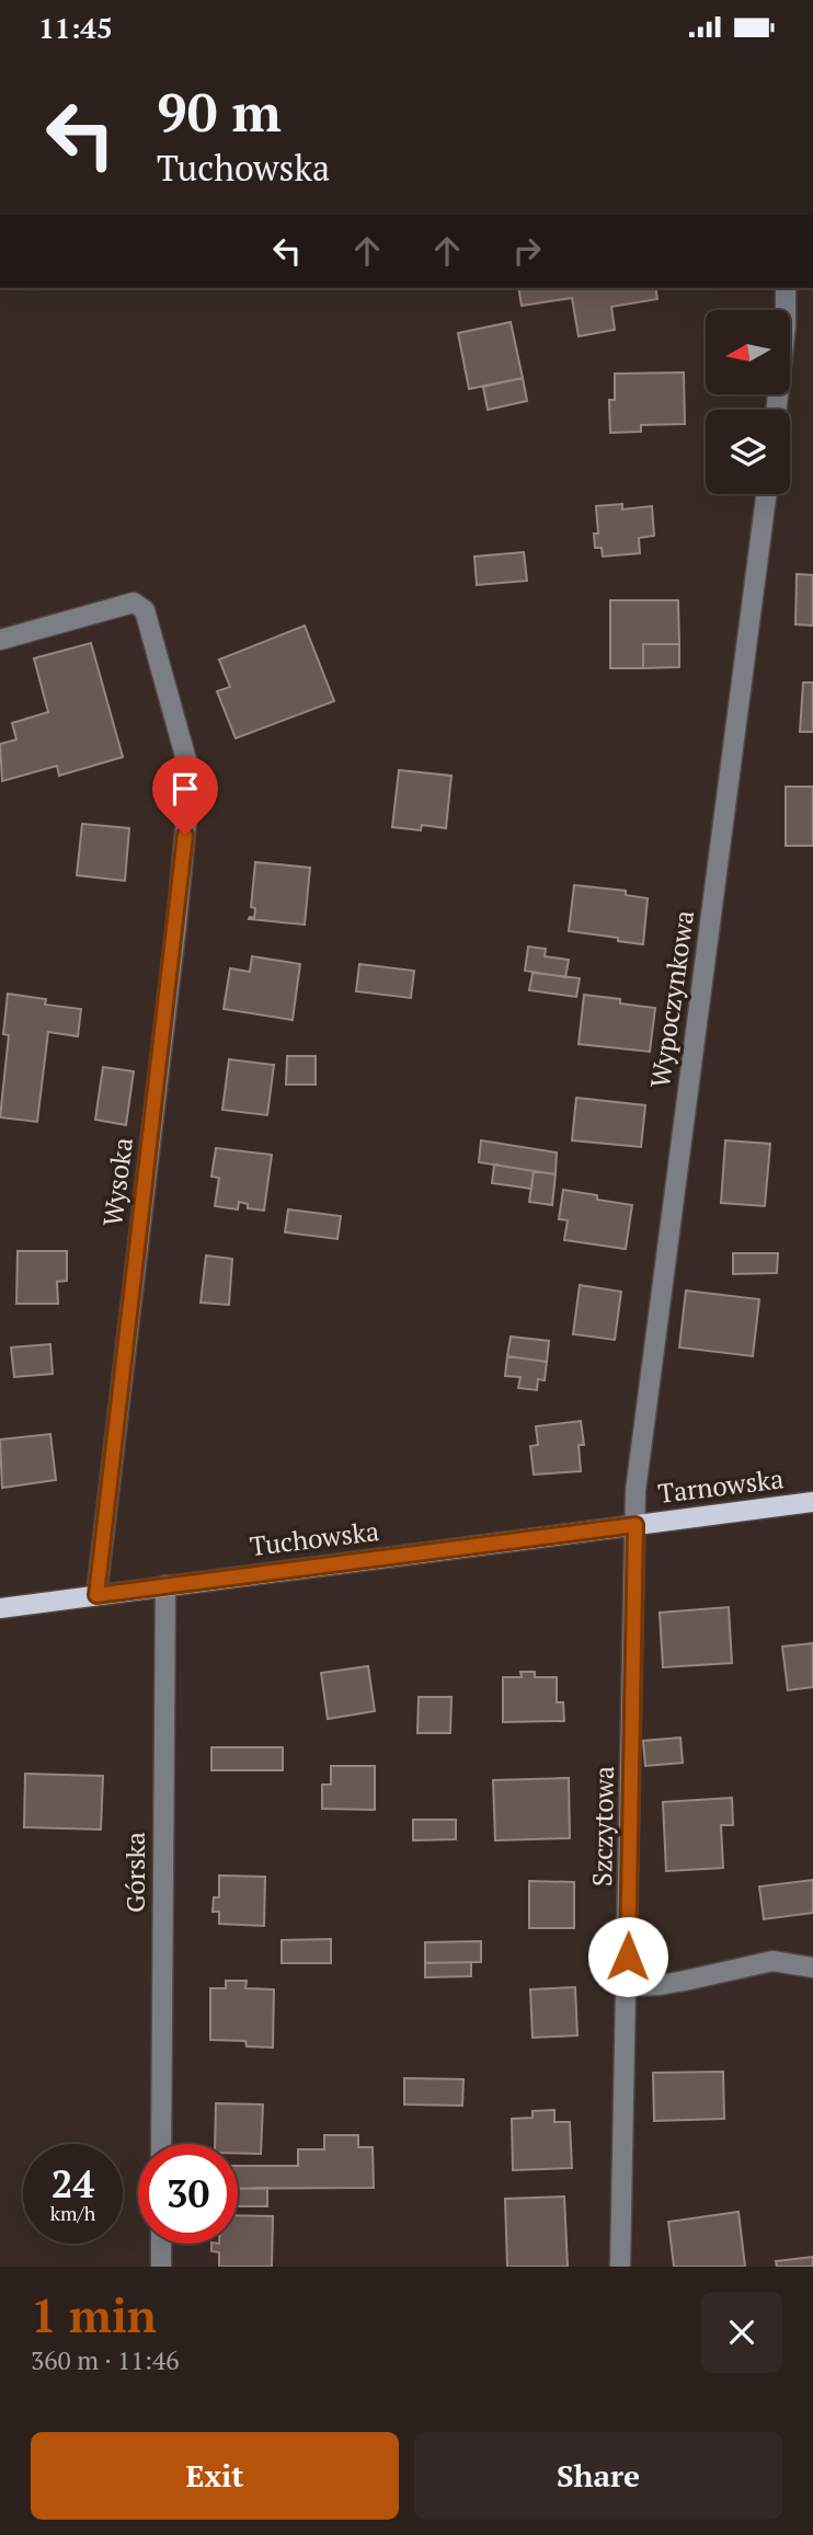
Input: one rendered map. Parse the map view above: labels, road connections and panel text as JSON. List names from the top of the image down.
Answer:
{
  "streets": {
    "main road": ["Tarnowska", "Tuchowska"],
    "street": [
      "Wypoczynkowa",
      "Wysoka",
      "Szczytowa",
      "Górska"
    ]
  },
  "crossings": [
    ["Wypoczynkowa", "Tarnowska"],
    ["Wypoczynkowa", "Tuchowska"],
    ["Wypoczynkowa", "Szczytowa"],
    ["Wysoka", "Tuchowska"],
    ["Tarnowska", "Tuchowska"],
    ["Tarnowska", "Szczytowa"],
    ["Tuchowska", "Szczytowa"],
    ["Tuchowska", "Górska"]
  ],
  "north": "left",
  "page": {
    "status": "11:45",
    "turn": ["90 m", "Tuchowska"],
    "speed": "24 km/h",
    "limit": "30",
    "heading": ["1 min", "360 m · 11:46"],
    "buttons": ["Exit", "Share"]
  }
}
